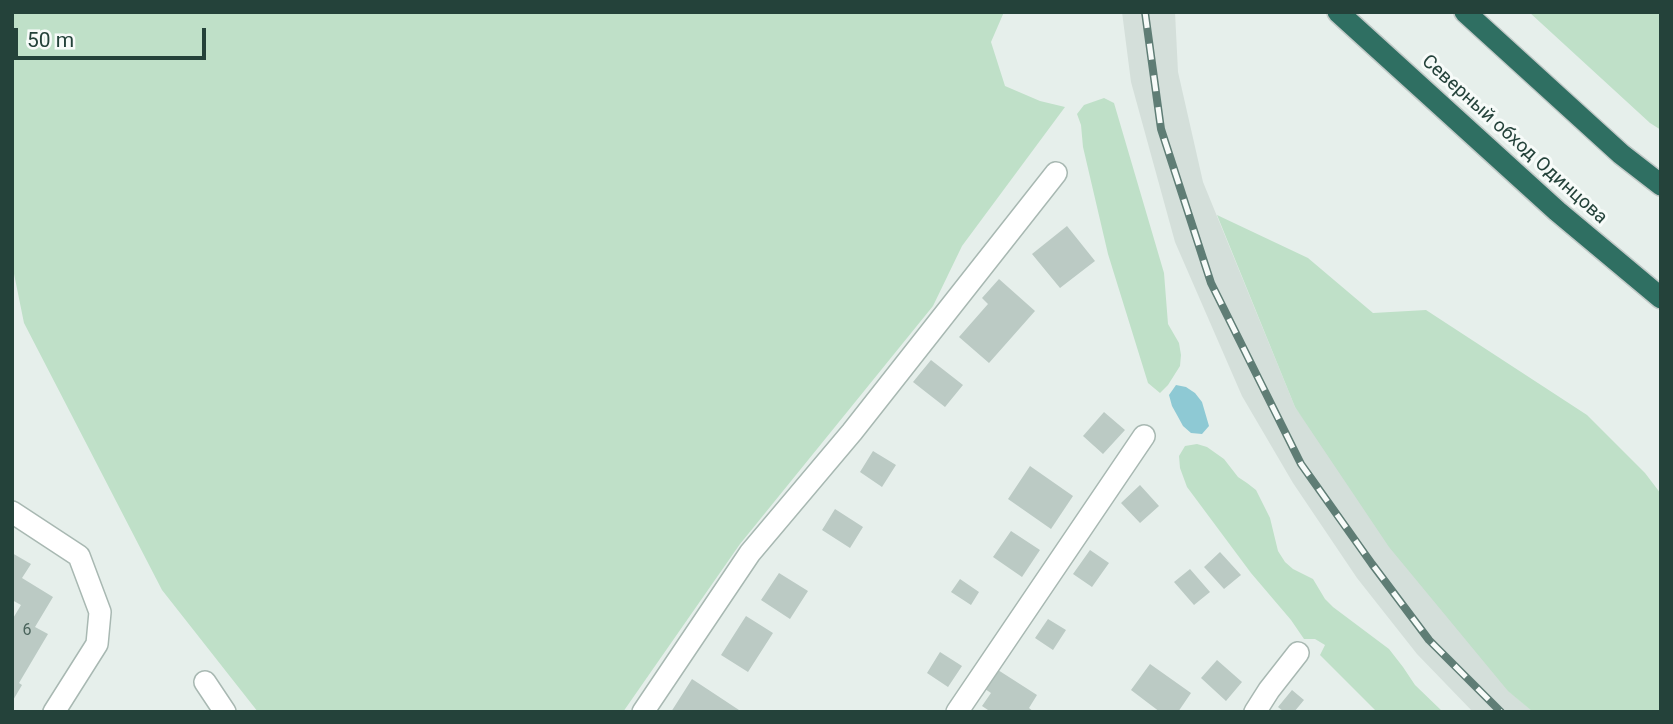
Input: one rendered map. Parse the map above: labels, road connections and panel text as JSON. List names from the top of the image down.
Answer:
{
  "streets": {
    "highway": ["Северный обход Одинцова"]
  },
  "house_numbers": ["6"],
  "scale_bar": "50 m"
}
